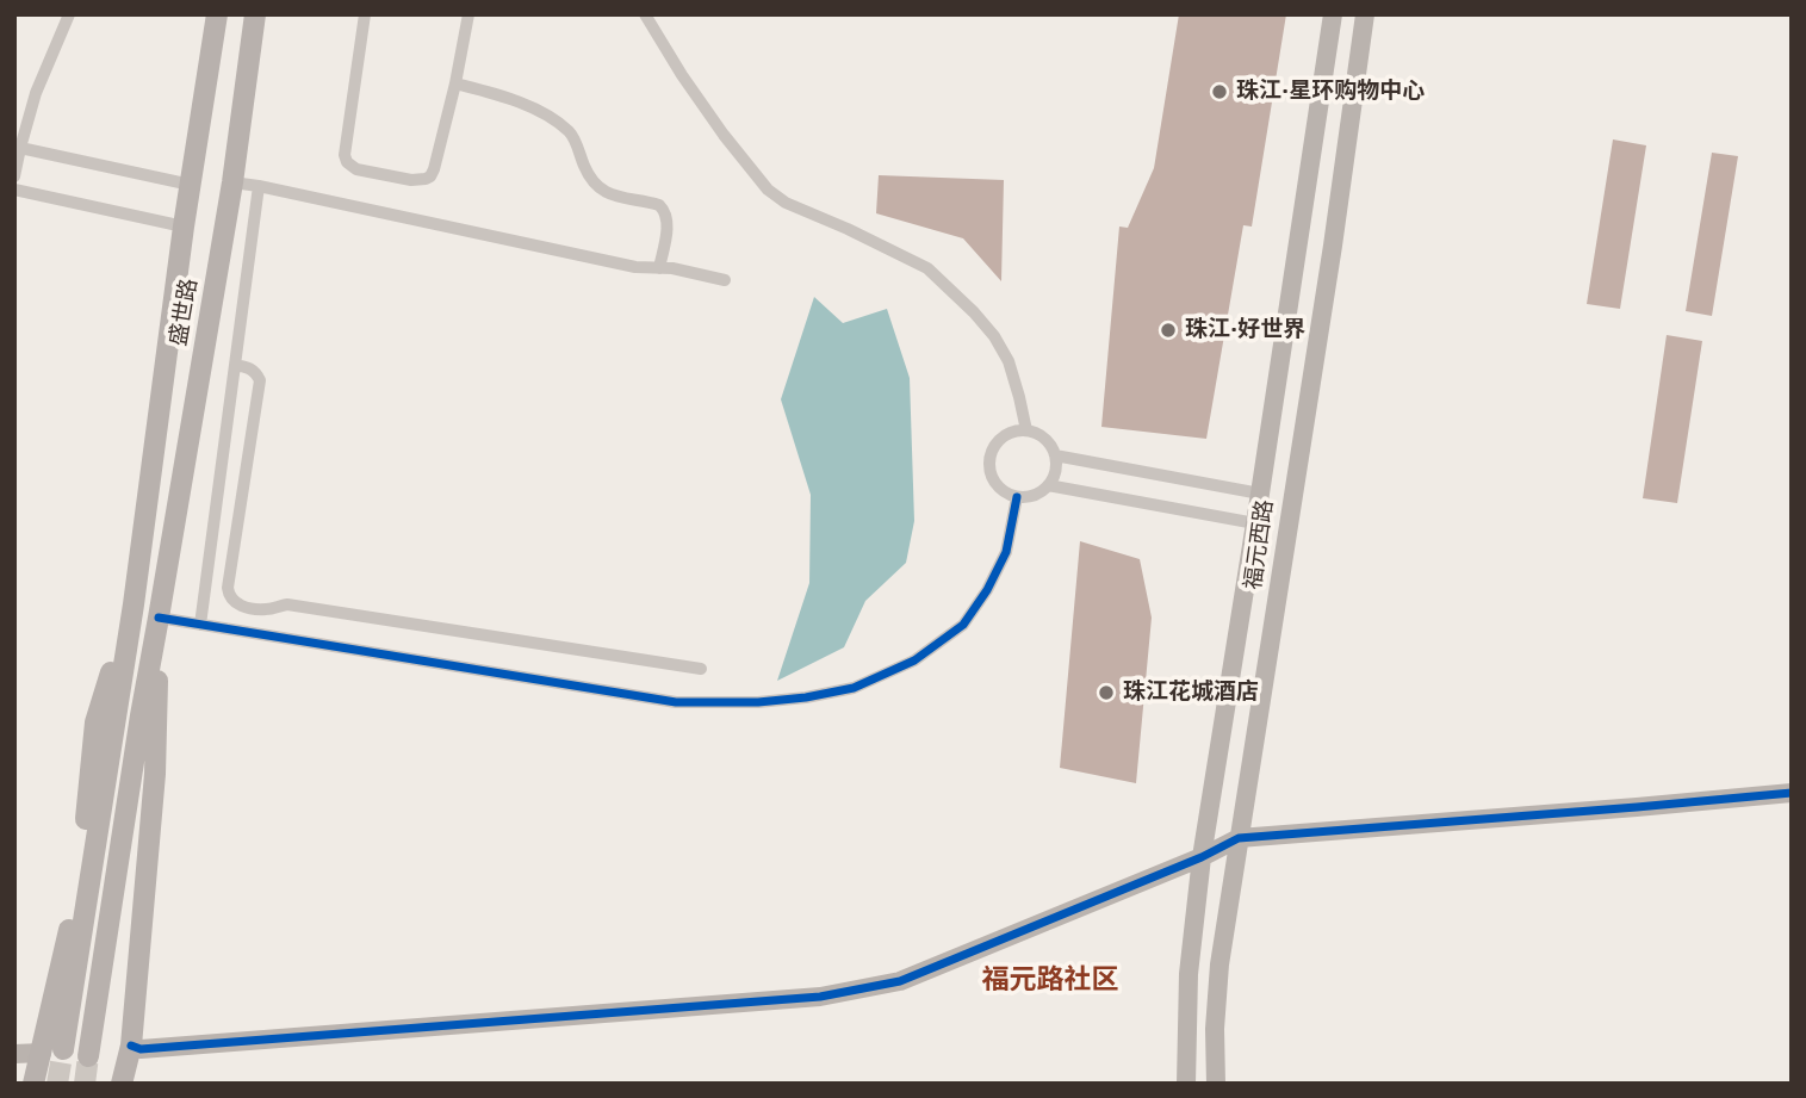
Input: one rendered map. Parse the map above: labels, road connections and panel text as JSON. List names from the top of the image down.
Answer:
{
  "streets": {
    "main road": ["盛世路", "福元西路"]
  },
  "districts": ["福元路社区"],
  "places": ["珠江·星环购物中心", "珠江·好世界", "珠江花城酒店"]
}
